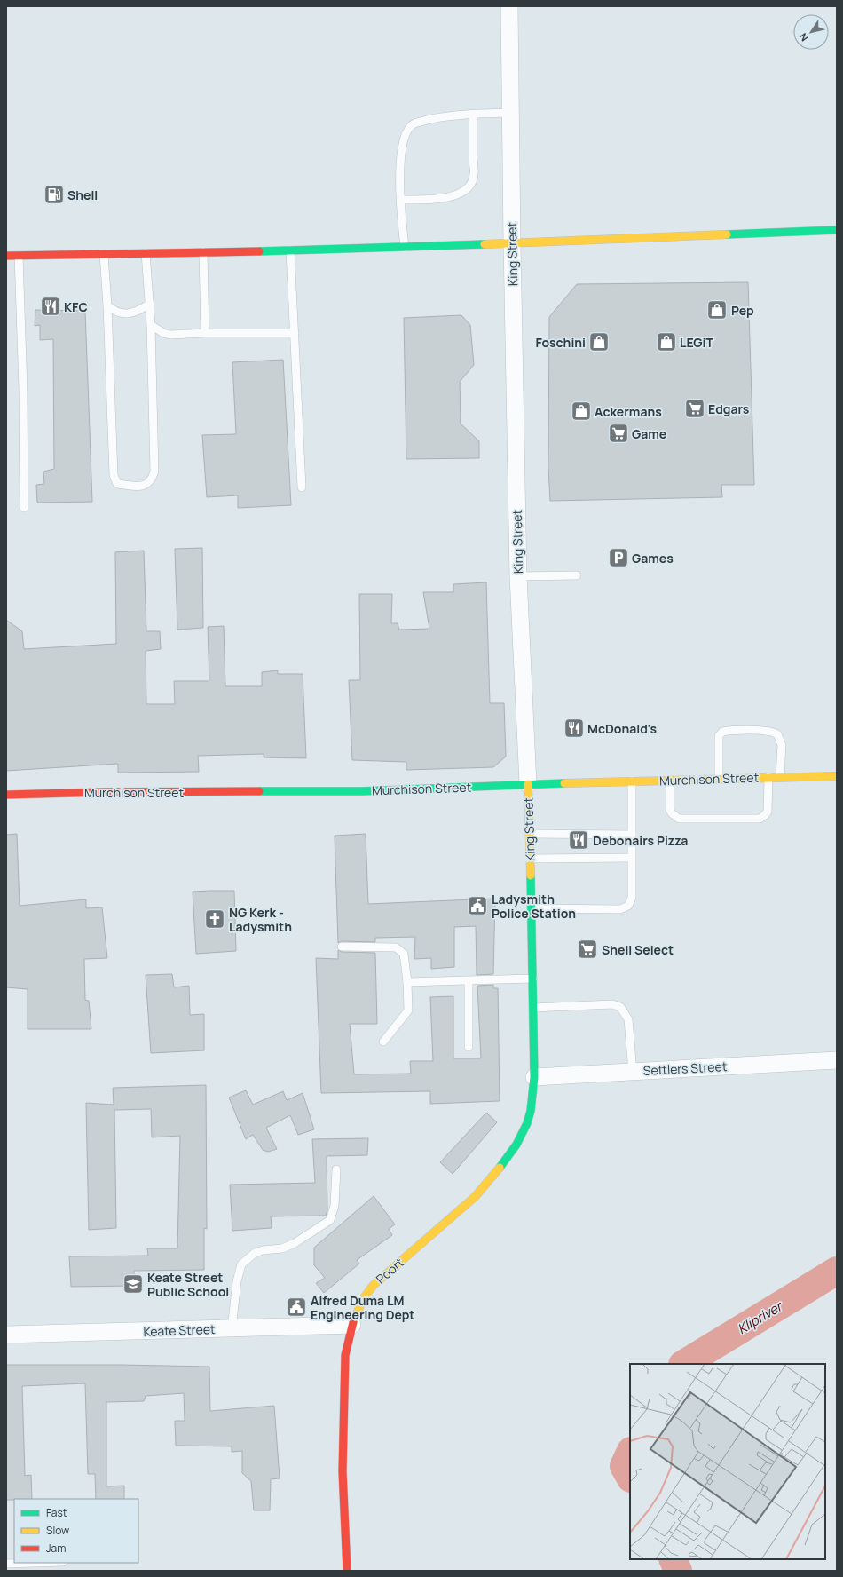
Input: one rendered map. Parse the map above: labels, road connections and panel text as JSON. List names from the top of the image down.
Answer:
{
  "streets": {
    "main road": ["King Street", "Murchison Street", "Poort"],
    "street": ["Settlers Street", "Keate Street"]
  },
  "crossings": [
    ["King Street", "Murchison Street"],
    ["King Street", "Settlers Street"],
    ["King Street", "Poort"],
    ["Settlers Street", "Poort"],
    ["Poort", "Keate Street"]
  ],
  "water": ["Klipriver"],
  "places": {
    "fuel station": ["Shell"],
    "restaurant": ["KFC", "McDonald's", "Debonairs Pizza"],
    "shop": [
      "Pep",
      "Foschini",
      "LEGiT",
      "Ackermans"
    ],
    "supermarket": ["Edgars", "Game", "Shell Select"],
    "parking": ["Games"],
    "public building": ["Ladysmith Police Station", "Alfred Duma LM Engineering Dept"],
    "church": ["NG Kerk - Ladysmith"],
    "school or university": ["Keate Street Public School"]
  },
  "legend": ["Fast", "Slow", "Jam"],
  "north": "bottom left"
}
